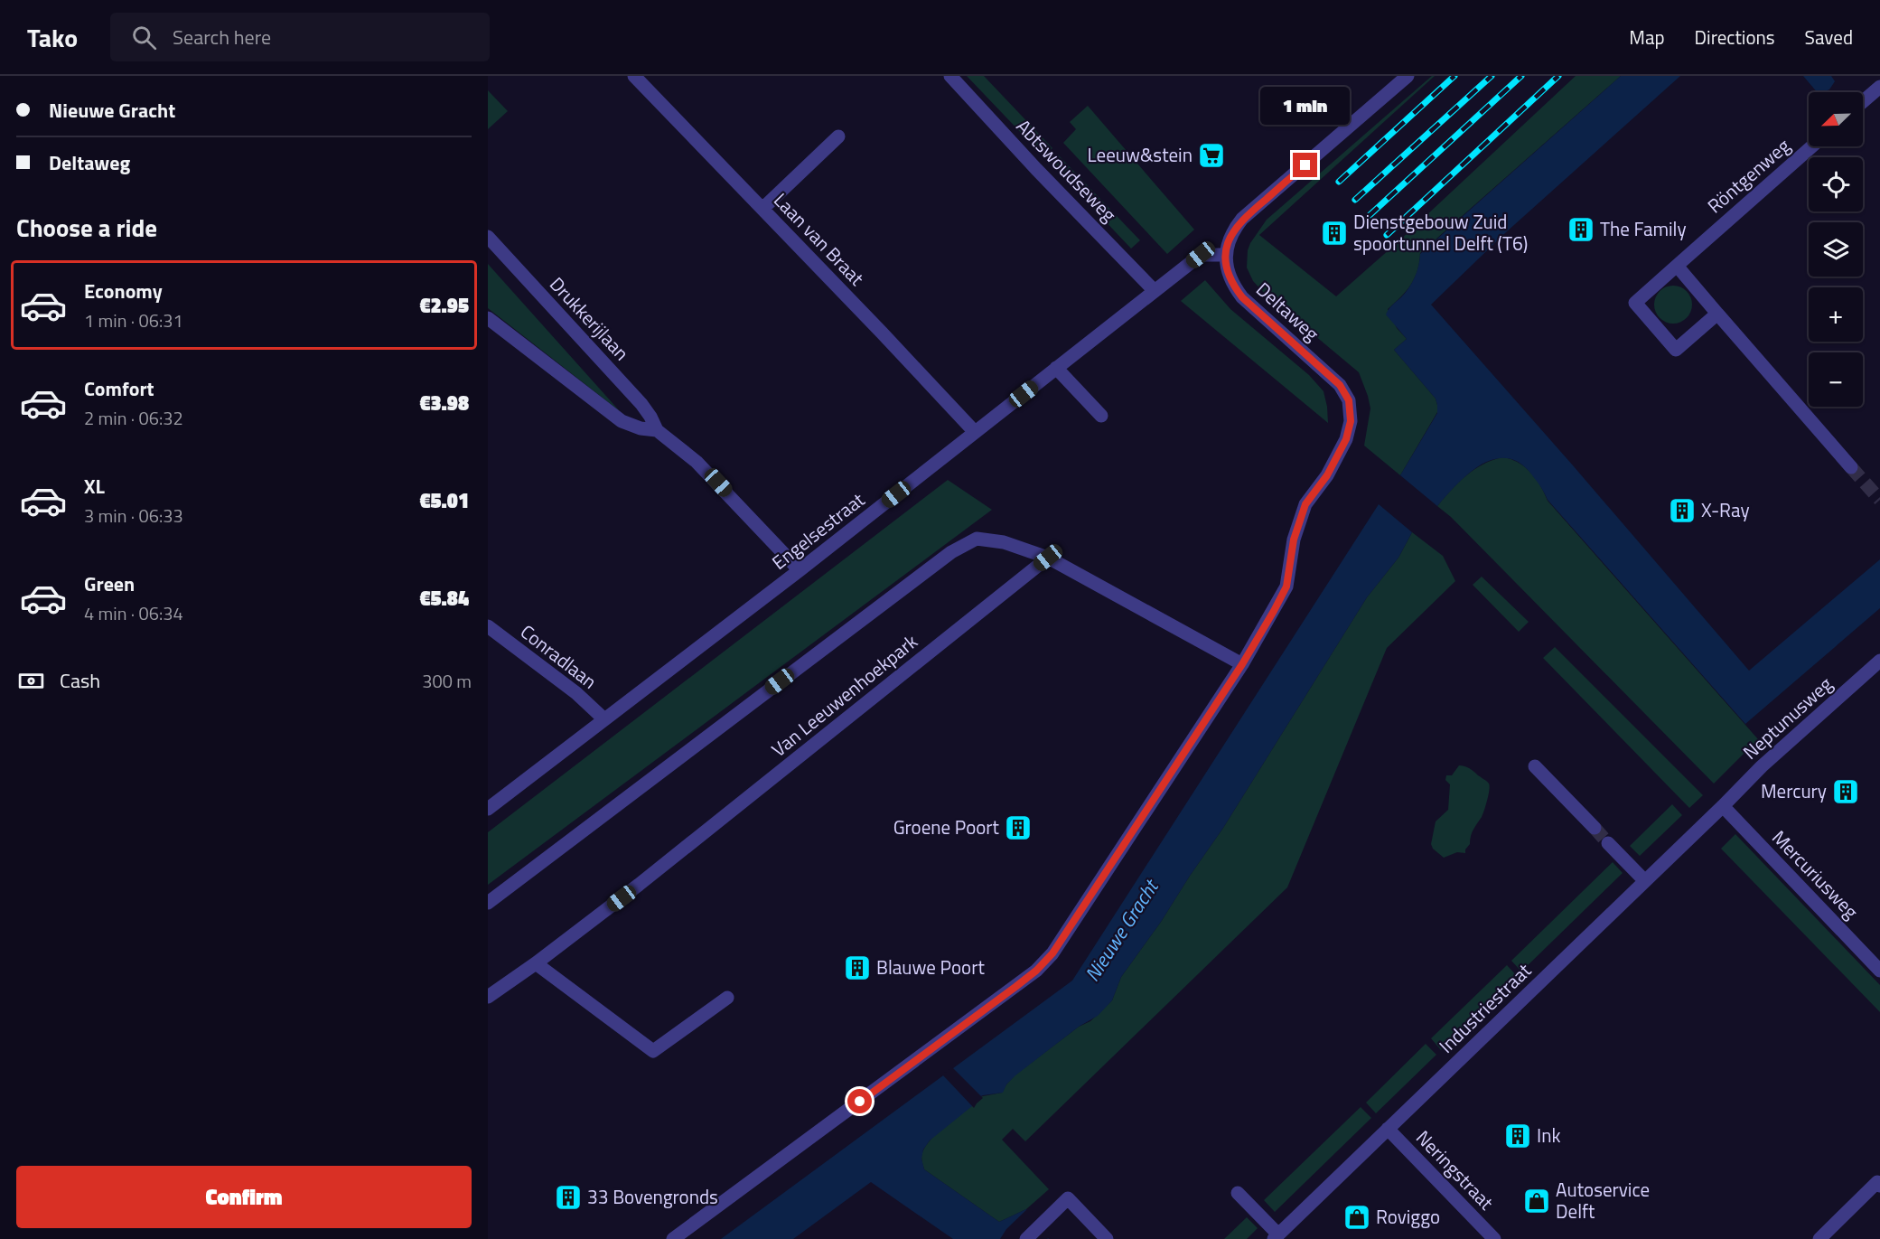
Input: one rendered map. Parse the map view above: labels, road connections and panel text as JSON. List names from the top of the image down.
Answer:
{
  "streets": {
    "street": [
      "Abtswoudseweg",
      "Röntgenweg",
      "Laan van Braat",
      "Deltaweg",
      "Drukkerijlaan",
      "Engelsestraat",
      "Conradlaan",
      "Van Leeuwenhoekpark",
      "Neptunusweg",
      "Mercuriusweg",
      "Industriestraat",
      "Neringstraat"
    ]
  },
  "crossings": [
    ["Abtswoudseweg", "Engelsestraat"],
    ["Laan van Braat", "Engelsestraat"],
    ["Deltaweg", "Engelsestraat"],
    ["Drukkerijlaan", "Engelsestraat"],
    ["Engelsestraat", "Conradlaan"],
    ["Neptunusweg", "Mercuriusweg"],
    ["Neptunusweg", "Industriestraat"],
    ["Mercuriusweg", "Industriestraat"],
    ["Industriestraat", "Neringstraat"]
  ],
  "water": ["Nieuwe Gracht"],
  "places": {
    "supermarket": ["Leeuw&stein"],
    "building": [
      "The Family",
      "Dienstgebouw Zuid spoortunnel Delft (T6)",
      "X-Ray",
      "Mercury",
      "Groene Poort",
      "Blauwe Poort",
      "Ink",
      "33 Bovengronds"
    ],
    "shop": ["Autoservice Delft", "Roviggo"]
  },
  "north": "bottom left",
  "page": {
    "header": "Tako",
    "search": "Search here",
    "nav": ["Map", "Directions", "Saved"],
    "banner": ["Nieuwe Gracht", "Deltaweg"],
    "bubble": "1 min",
    "map_buttons": ["+", "−"],
    "heading": "Choose a ride",
    "list": [
      {
        "name": "Economy",
        "note": "1 min · 06:31",
        "value": "€2.95"
      },
      {
        "name": "Comfort",
        "note": "2 min · 06:32",
        "value": "€3.98"
      },
      {
        "name": "XL",
        "note": "3 min · 06:33",
        "value": "€5.01"
      },
      {
        "name": "Green",
        "note": "4 min · 06:34",
        "value": "€5.84"
      }
    ],
    "pay": ["Cash", "300 m"],
    "buttons": "Confirm"
  }
}
